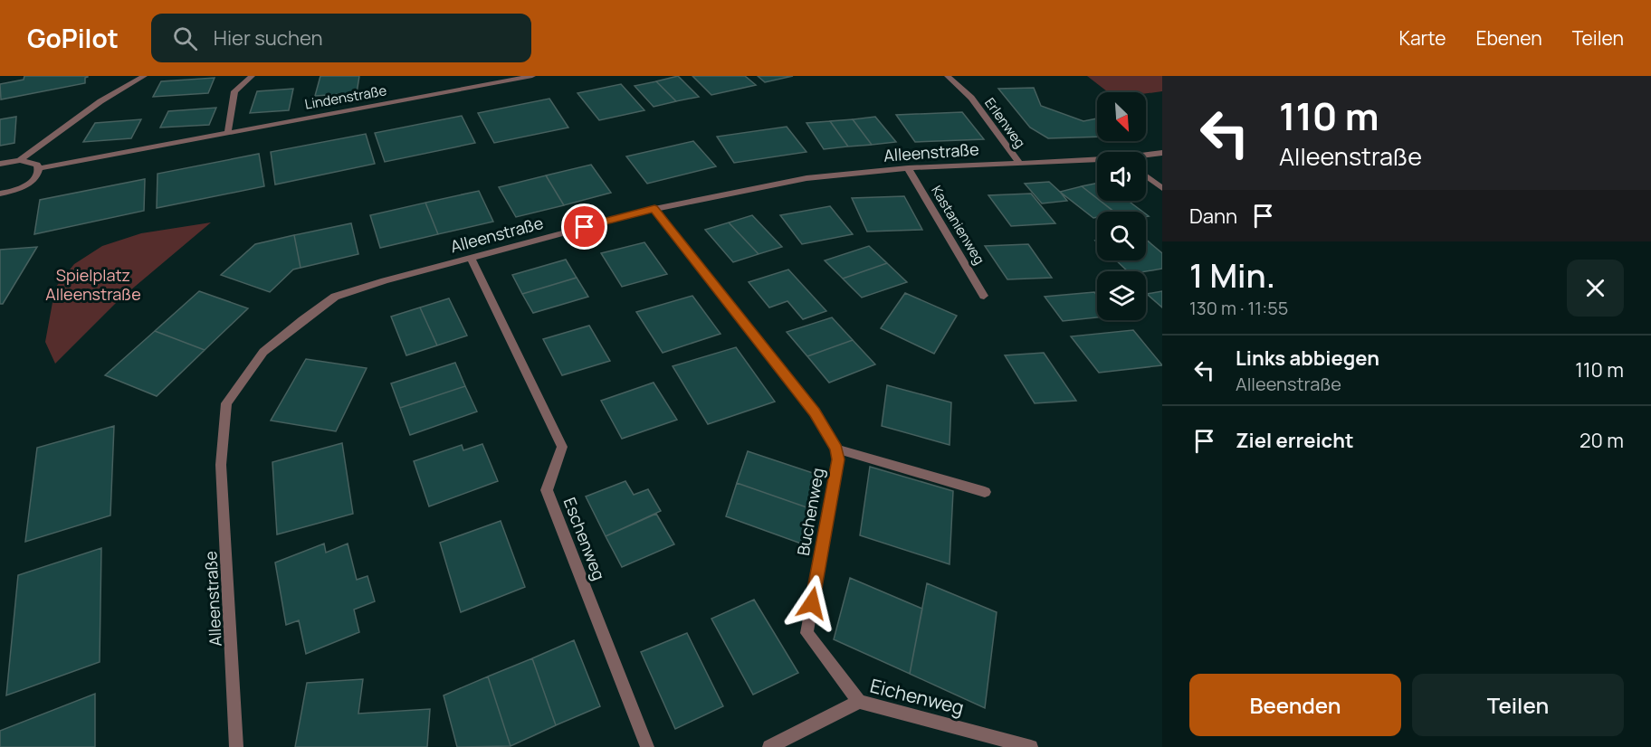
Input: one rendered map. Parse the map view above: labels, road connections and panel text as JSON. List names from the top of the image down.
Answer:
{
  "streets": {
    "street": [
      "Lindenstraße",
      "Erlenweg",
      "Alleenstraße",
      "Kastanienweg",
      "Buchenweg",
      "Eschenweg",
      "Eichenweg"
    ]
  },
  "crossings": [
    ["Erlenweg", "Alleenstraße"],
    ["Alleenstraße", "Kastanienweg"],
    ["Alleenstraße", "Buchenweg"],
    ["Alleenstraße", "Eschenweg"],
    ["Buchenweg", "Eichenweg"]
  ],
  "parks": ["Spielplatz Alleenstraße"],
  "north": "bottom right",
  "page": {
    "header": "GoPilot",
    "search": "Hier suchen",
    "nav": ["Karte", "Ebenen", "Teilen"],
    "turn": ["110 m", "Alleenstraße"],
    "then": "Dann",
    "heading": ["1 Min.", "130 m · 11:55"],
    "list": [
      {
        "name": "Links abbiegen",
        "note": "Alleenstraße",
        "value": "110 m"
      },
      {
        "name": "Ziel erreicht",
        "value": "20 m"
      }
    ],
    "buttons": ["Beenden", "Teilen"]
  }
}
